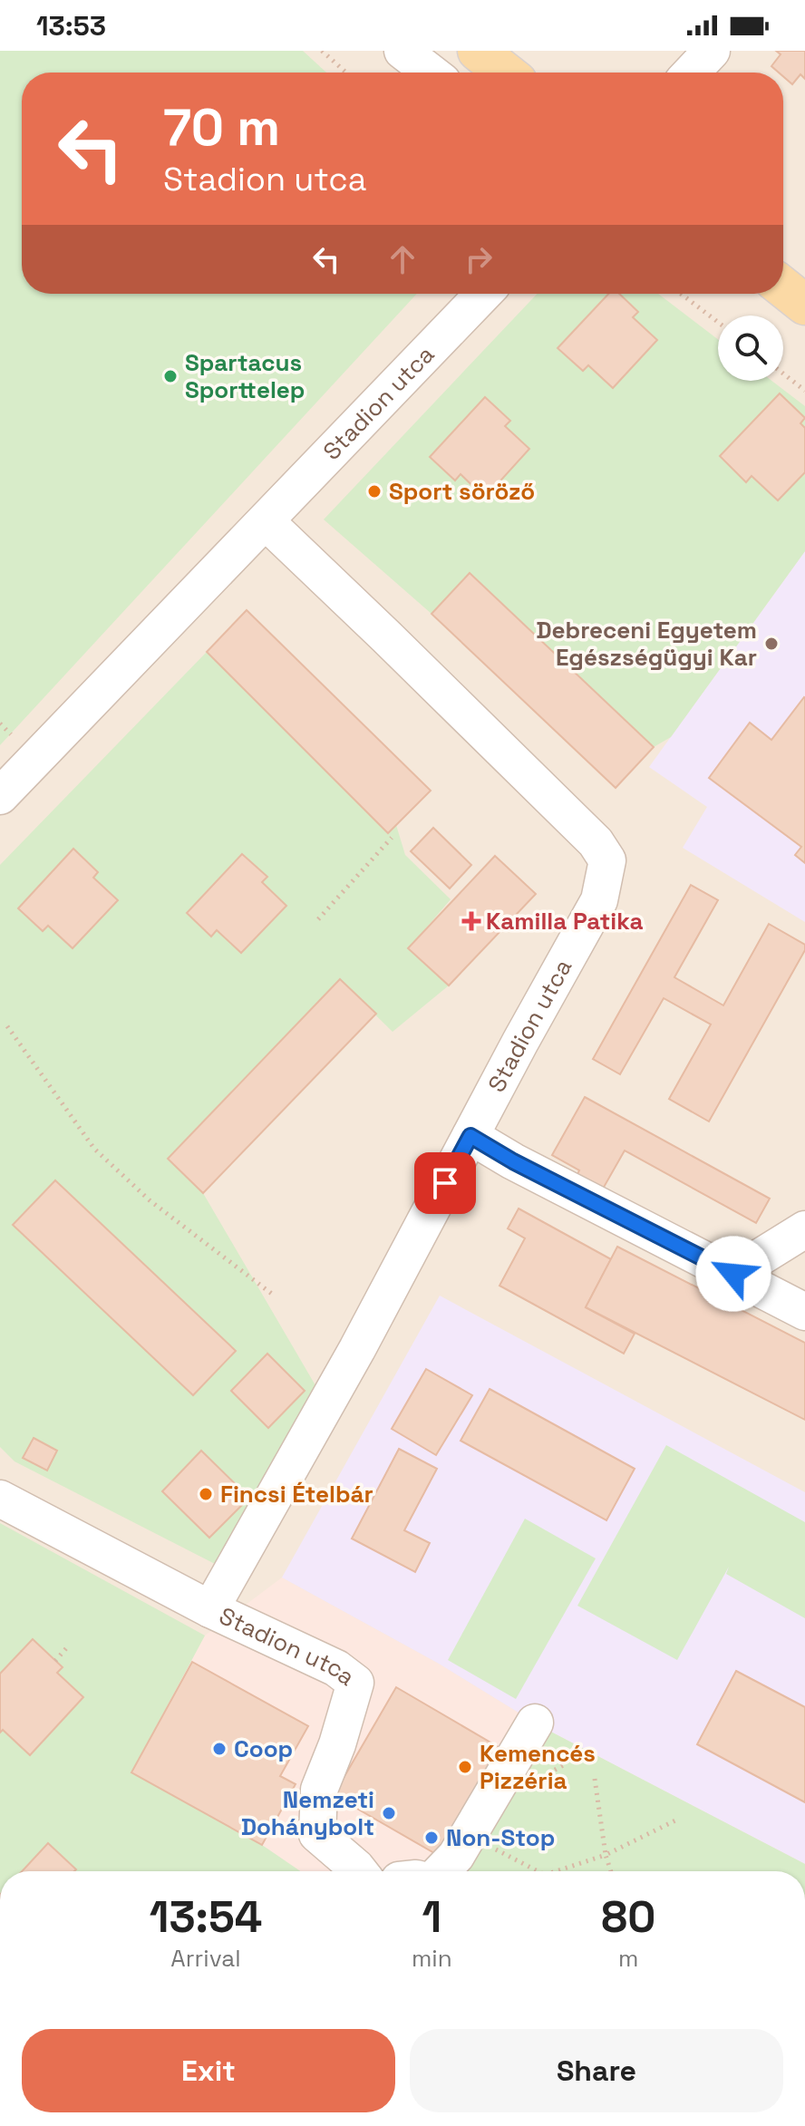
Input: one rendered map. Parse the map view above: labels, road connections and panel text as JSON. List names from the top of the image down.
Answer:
{
  "streets": {
    "street": ["Stadion utca"]
  },
  "places": {
    "other": [
      "Spartacus Sporttelep",
      "Sport söröző",
      "Debreceni Egyetem Egészségügyi Kar",
      "Fincsi Ételbár",
      "Coop",
      "Kemencés Pizzéria",
      "Nemzeti Dohánybolt",
      "Non-Stop"
    ],
    "health": ["Kamilla Patika"]
  },
  "page": {
    "status": "13:53",
    "turn": ["70 m", "Stadion utca"],
    "eta": [
      "13:54",
      "Arrival",
      "1",
      "min",
      "80",
      "m"
    ],
    "buttons": ["Exit", "Share"]
  }
}
